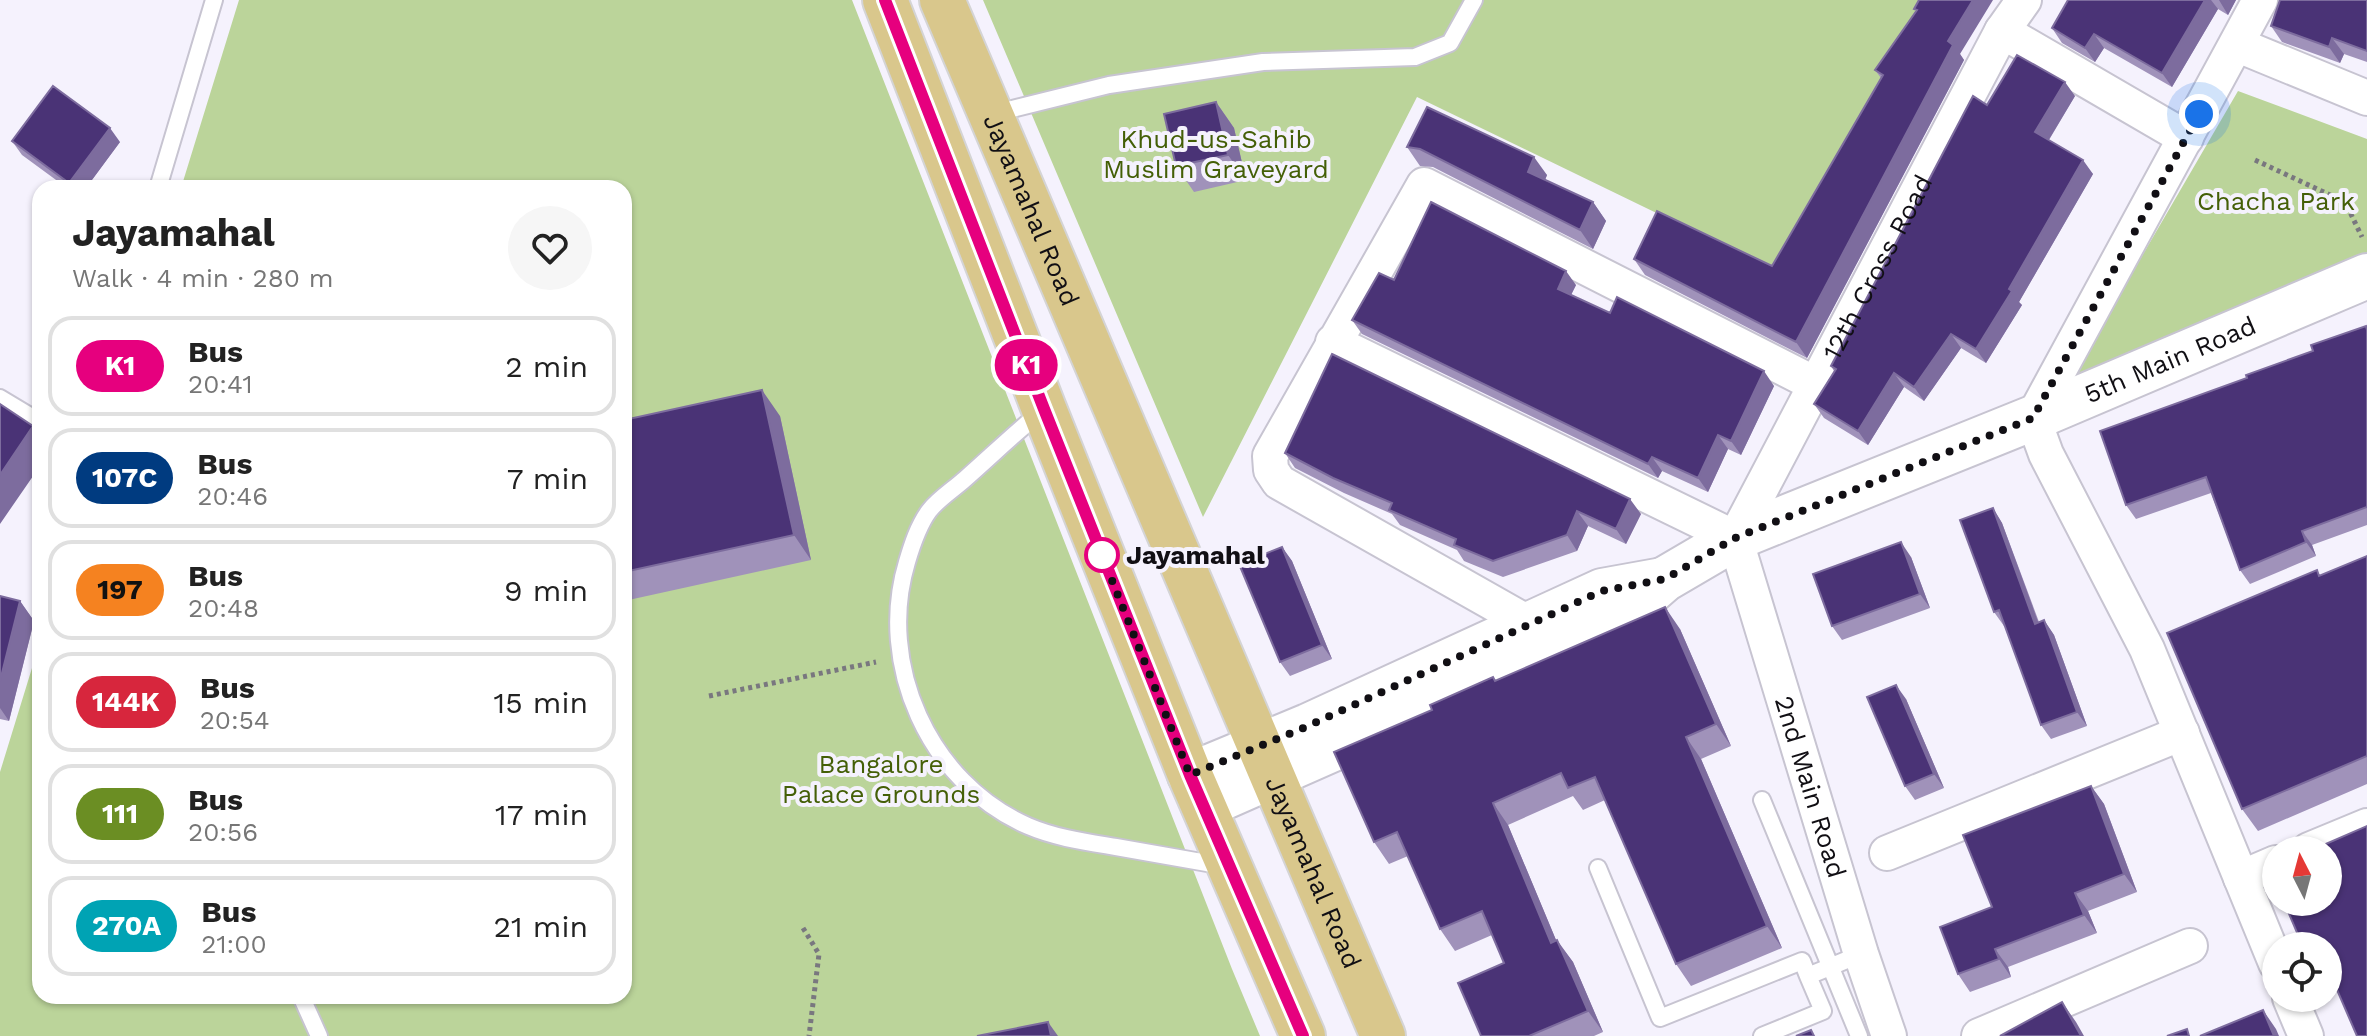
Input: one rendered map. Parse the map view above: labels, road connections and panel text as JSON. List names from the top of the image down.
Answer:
{
  "streets": {
    "main road": ["Jayamahal Road"],
    "street": ["12th Cross Road", "5th Main Road", "2nd Main Road"]
  },
  "crossings": [
    ["Jayamahal Road", "5th Main Road"],
    ["12th Cross Road", "5th Main Road"],
    ["12th Cross Road", "2nd Main Road"],
    ["5th Main Road", "2nd Main Road"]
  ],
  "parks": ["Khud-us-Sahib Muslim Graveyard", "Chacha Park", "Bangalore Palace Grounds"],
  "places": ["Jayamahal"],
  "lines": ["bus line K1"],
  "north": "top",
  "page": {
    "on_map": "K1",
    "heading": ["Jayamahal", "Walk · 4 min · 280 m"],
    "list": [
      {
        "mark": "K1",
        "name": "Bus",
        "note": "20:41",
        "value": "2 min"
      },
      {
        "mark": "107C",
        "name": "Bus",
        "note": "20:46",
        "value": "7 min"
      },
      {
        "mark": "197",
        "name": "Bus",
        "note": "20:48",
        "value": "9 min"
      },
      {
        "mark": "144K",
        "name": "Bus",
        "note": "20:54",
        "value": "15 min"
      },
      {
        "mark": "111",
        "name": "Bus",
        "note": "20:56",
        "value": "17 min"
      },
      {
        "mark": "270A",
        "name": "Bus",
        "note": "21:00",
        "value": "21 min"
      }
    ]
  }
}
